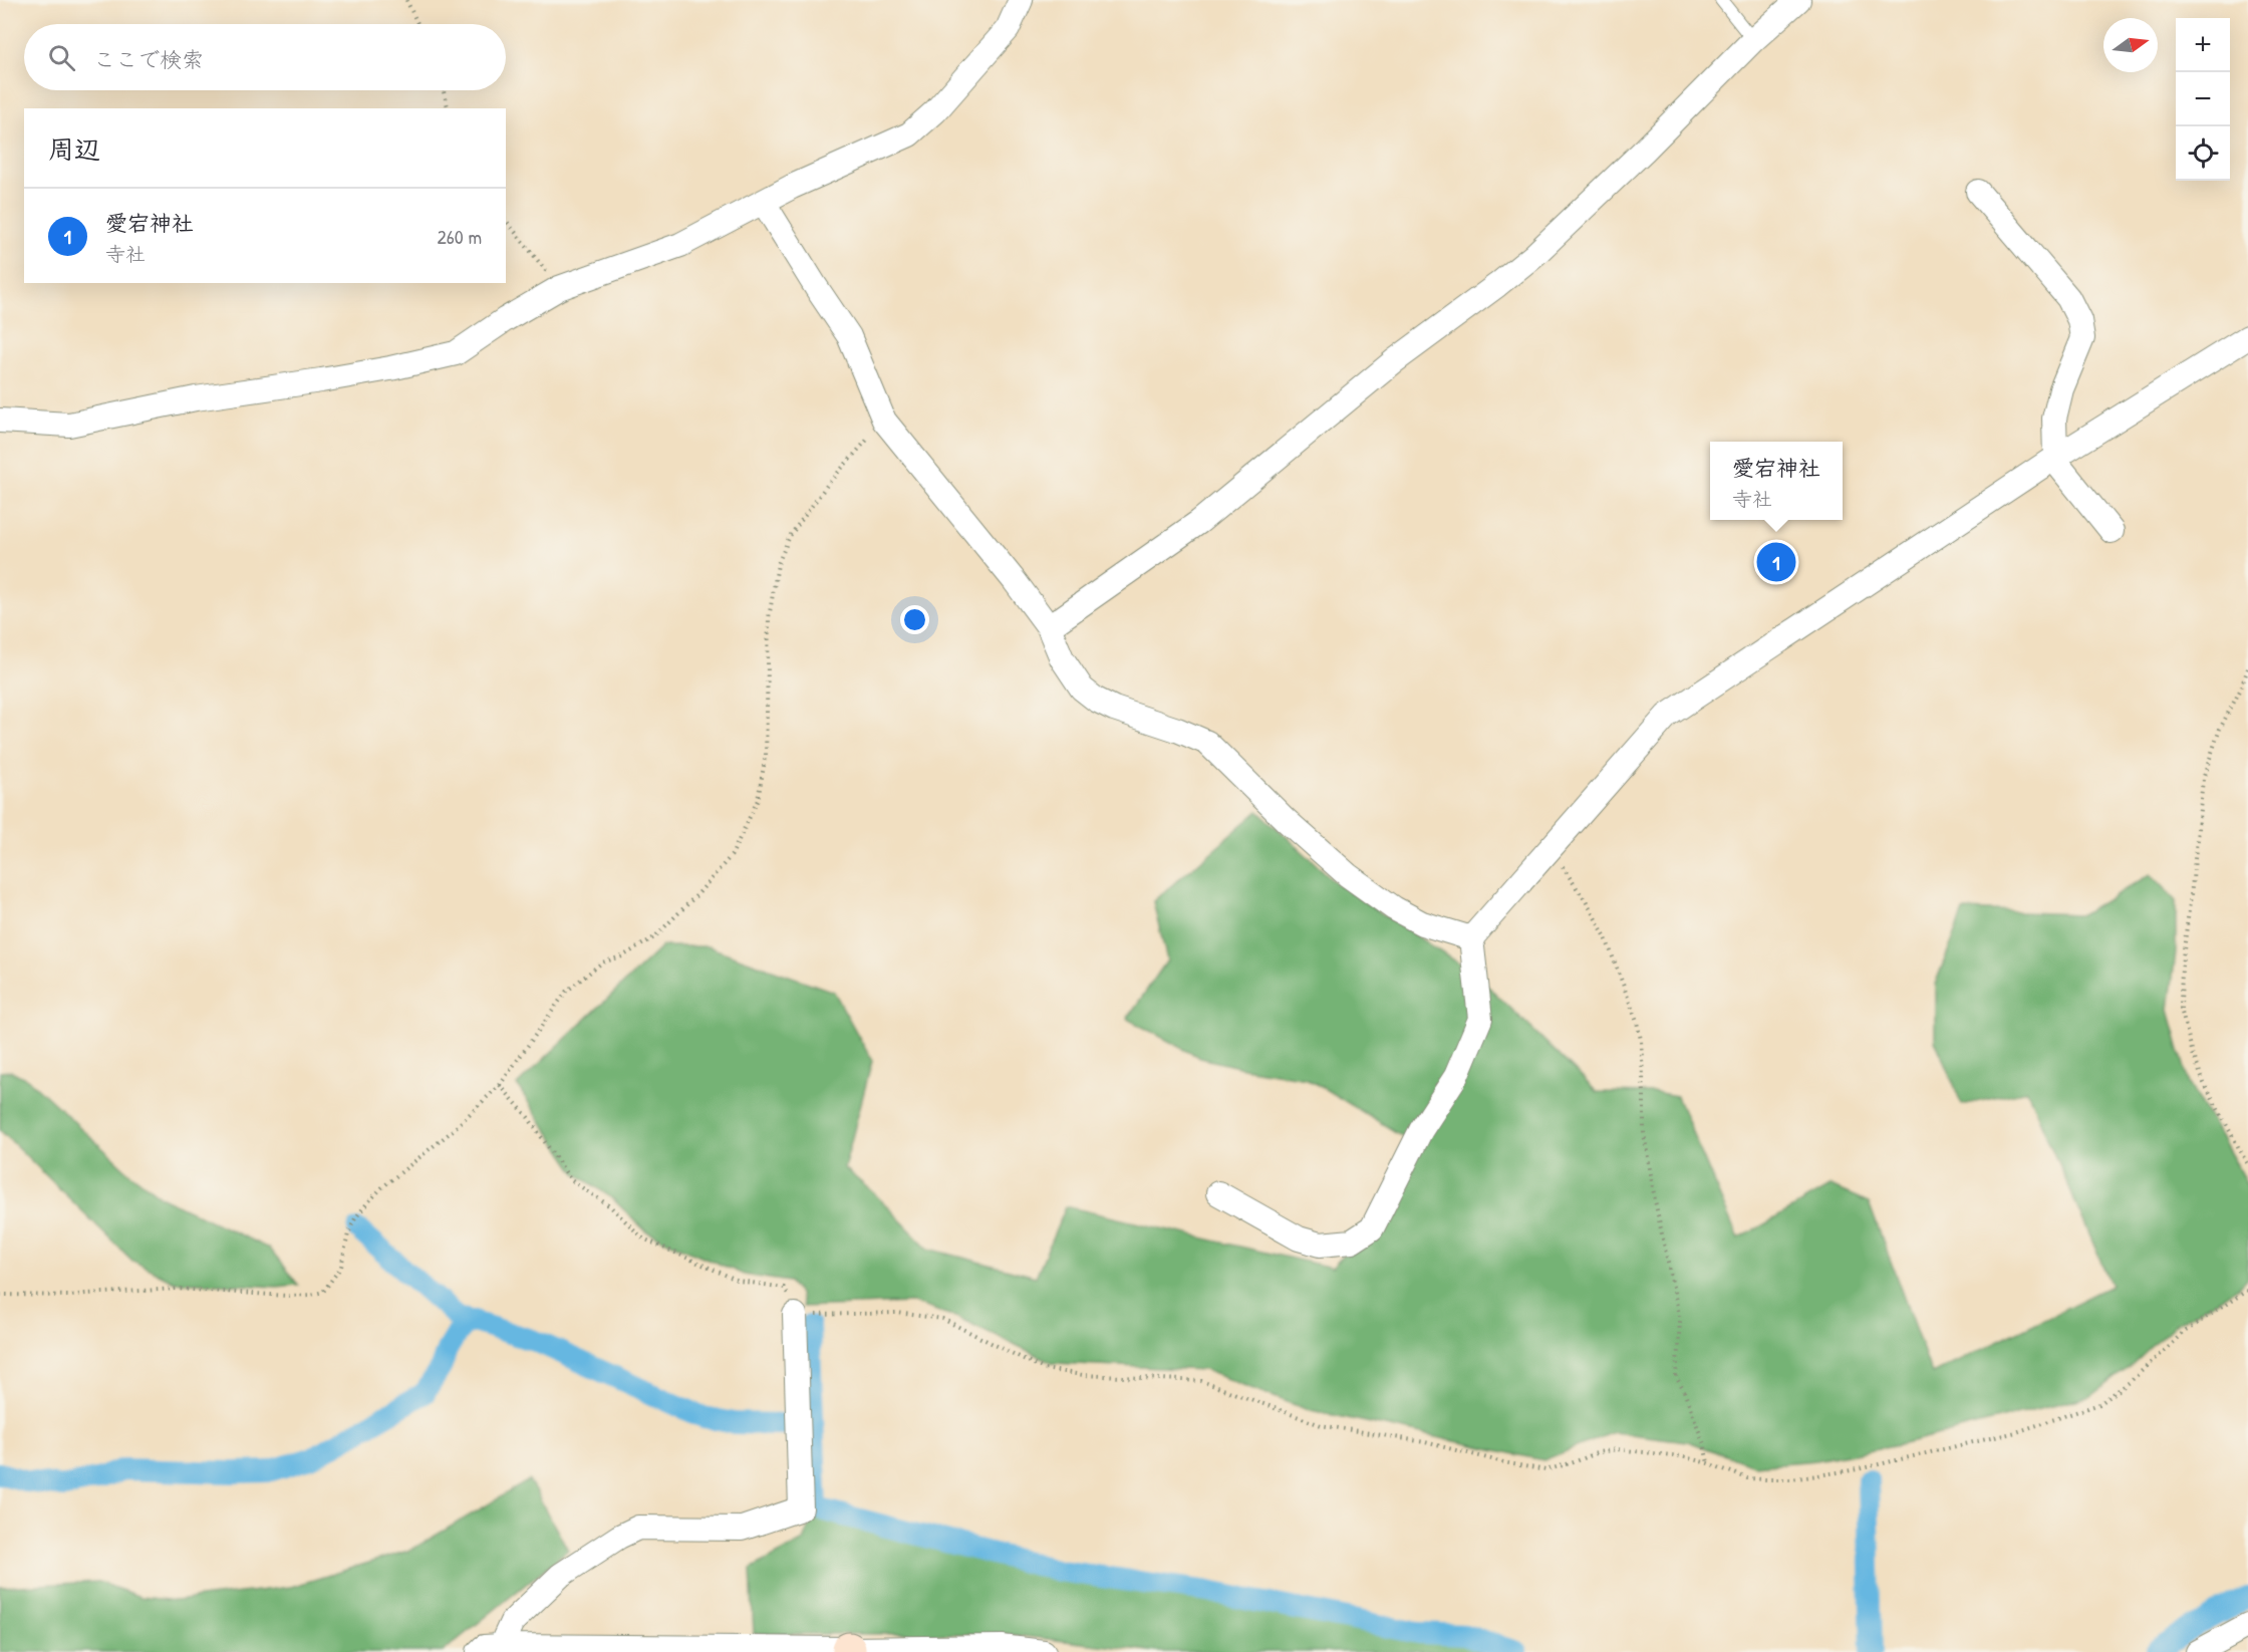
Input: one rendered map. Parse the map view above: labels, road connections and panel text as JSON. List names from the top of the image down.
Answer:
{
  "north": "right",
  "page": {
    "map_buttons": ["+", "−"],
    "search": "ここで検索",
    "heading": "周辺",
    "list": [
      {
        "mark": "1",
        "name": "愛宕神社",
        "note": "寺社",
        "value": "260 m"
      }
    ],
    "popup": ["愛宕神社", "寺社"],
    "pins": "1"
  }
}
